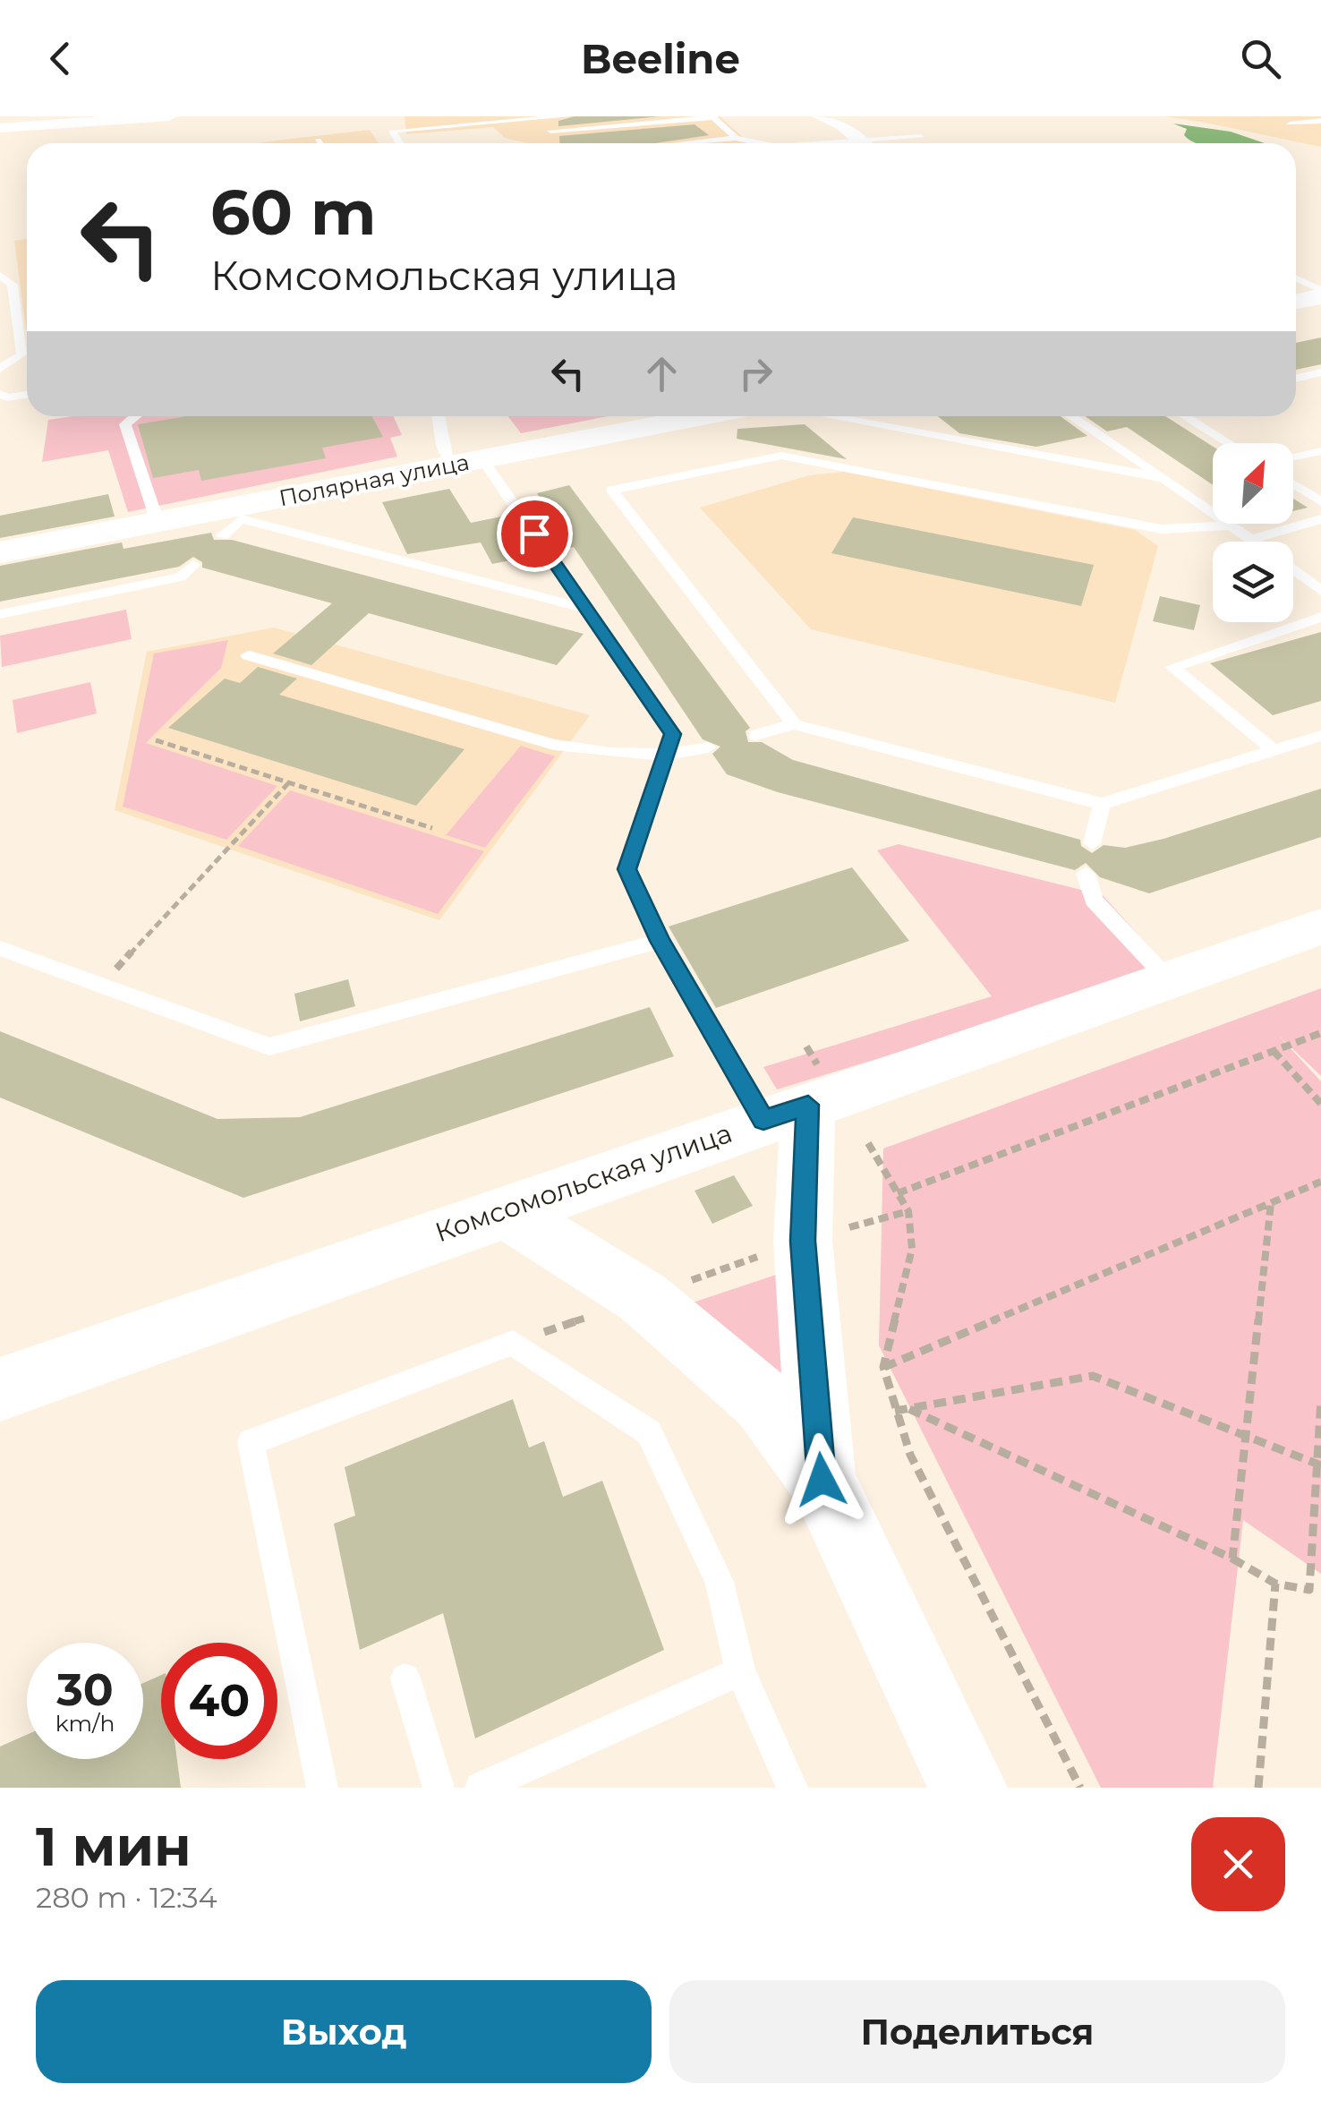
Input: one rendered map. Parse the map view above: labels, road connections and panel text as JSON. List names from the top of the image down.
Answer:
{
  "streets": {
    "street": ["Полярная улица", "Комсомольская улица"]
  },
  "north": "top right",
  "page": {
    "header": "Beeline",
    "turn": ["60 m", "Комсомольская улица"],
    "speed": "30 km/h",
    "limit": "40",
    "heading": ["1 мин", "280 m · 12:34"],
    "buttons": ["Выход", "Поделиться"]
  }
}
